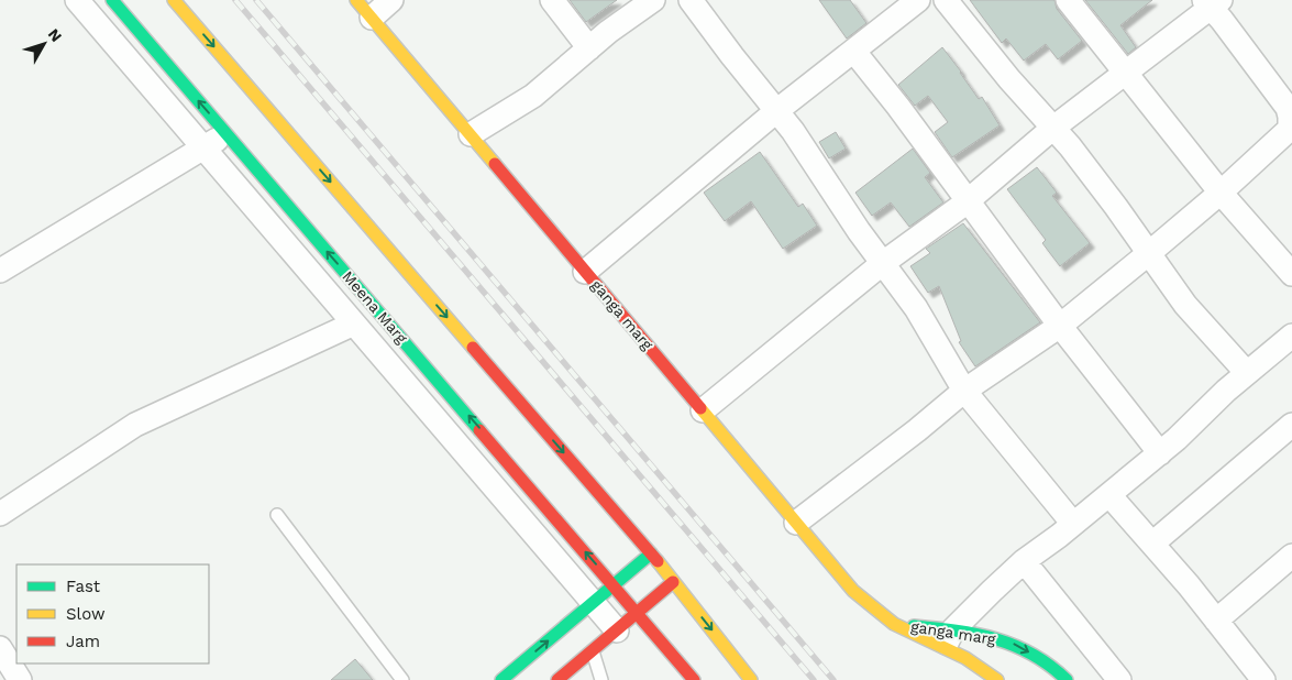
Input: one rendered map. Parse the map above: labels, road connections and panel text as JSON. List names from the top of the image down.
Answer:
{
  "streets": {
    "street": ["Meena Marg", "ganga marg"]
  },
  "legend": ["Fast", "Slow", "Jam"],
  "north": "top right"
}
